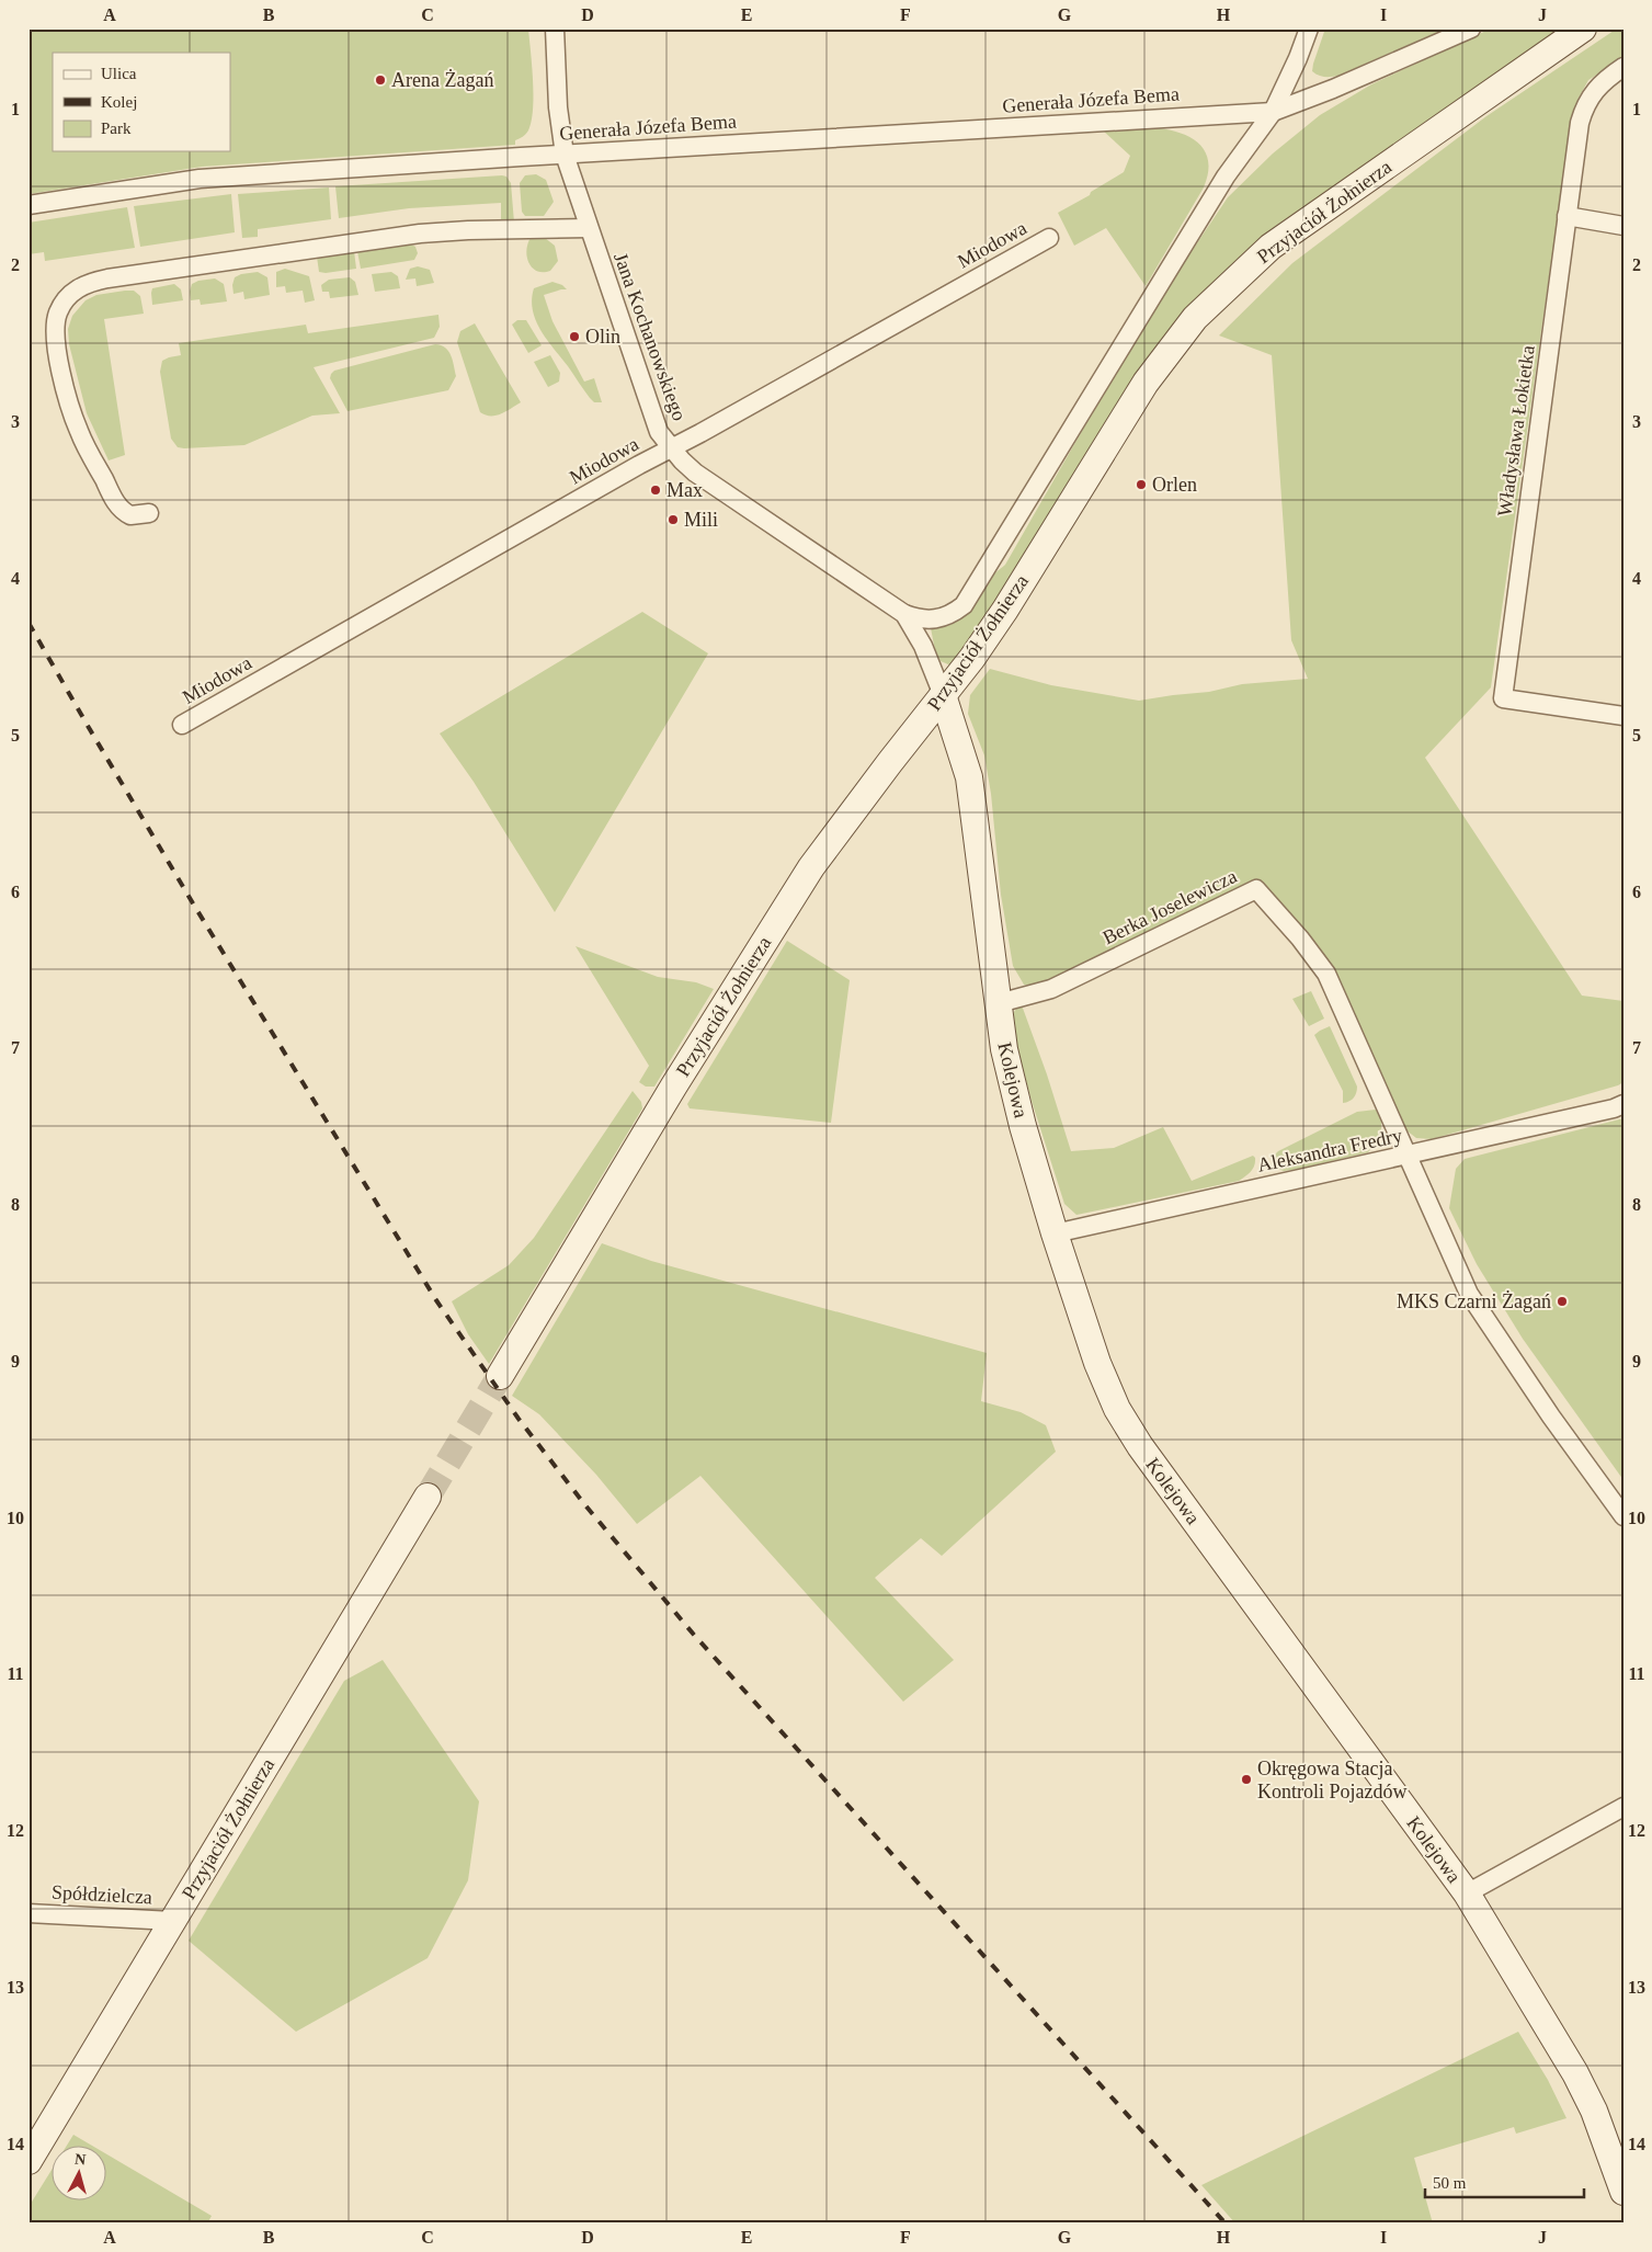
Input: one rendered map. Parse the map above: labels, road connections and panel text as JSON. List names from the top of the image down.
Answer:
{
  "streets": {
    "main road": ["Przyjaciół Żołnierza", "Kolejowa"],
    "street": [
      "Generała Józefa Bema",
      "Miodowa",
      "Jana Kochanowskiego",
      "Władysława Łokietka",
      "Berka Joselewicza",
      "Aleksandra Fredry",
      "Spółdzielcza"
    ]
  },
  "crossings": [
    ["Generała Józefa Bema", "Przyjaciół Żołnierza"],
    ["Generała Józefa Bema", "Jana Kochanowskiego"],
    ["Przyjaciół Żołnierza", "Jana Kochanowskiego"],
    ["Przyjaciół Żołnierza", "Kolejowa"],
    ["Przyjaciół Żołnierza", "Spółdzielcza"],
    ["Miodowa", "Jana Kochanowskiego"],
    ["Jana Kochanowskiego", "Kolejowa"],
    ["Berka Joselewicza", "Kolejowa"],
    ["Berka Joselewicza", "Aleksandra Fredry"],
    ["Kolejowa", "Aleksandra Fredry"]
  ],
  "places": [
    "Arena Żagań",
    "Olin",
    "Orlen",
    "Max",
    "Mili",
    "MKS Czarni Żagań",
    "Okręgowa Stacja Kontroli Pojazdów"
  ],
  "legend": ["Ulica", "Kolej", "Park"],
  "scale_bar": "50 m",
  "north": "top",
  "grid": {
    "columns": [
      "A",
      "B",
      "C",
      "D",
      "E",
      "F",
      "G",
      "H",
      "I",
      "J"
    ],
    "rows": [
      "1",
      "2",
      "3",
      "4",
      "5",
      "6",
      "7",
      "8",
      "9",
      "10",
      "11",
      "12",
      "13",
      "14"
    ]
  }
}
